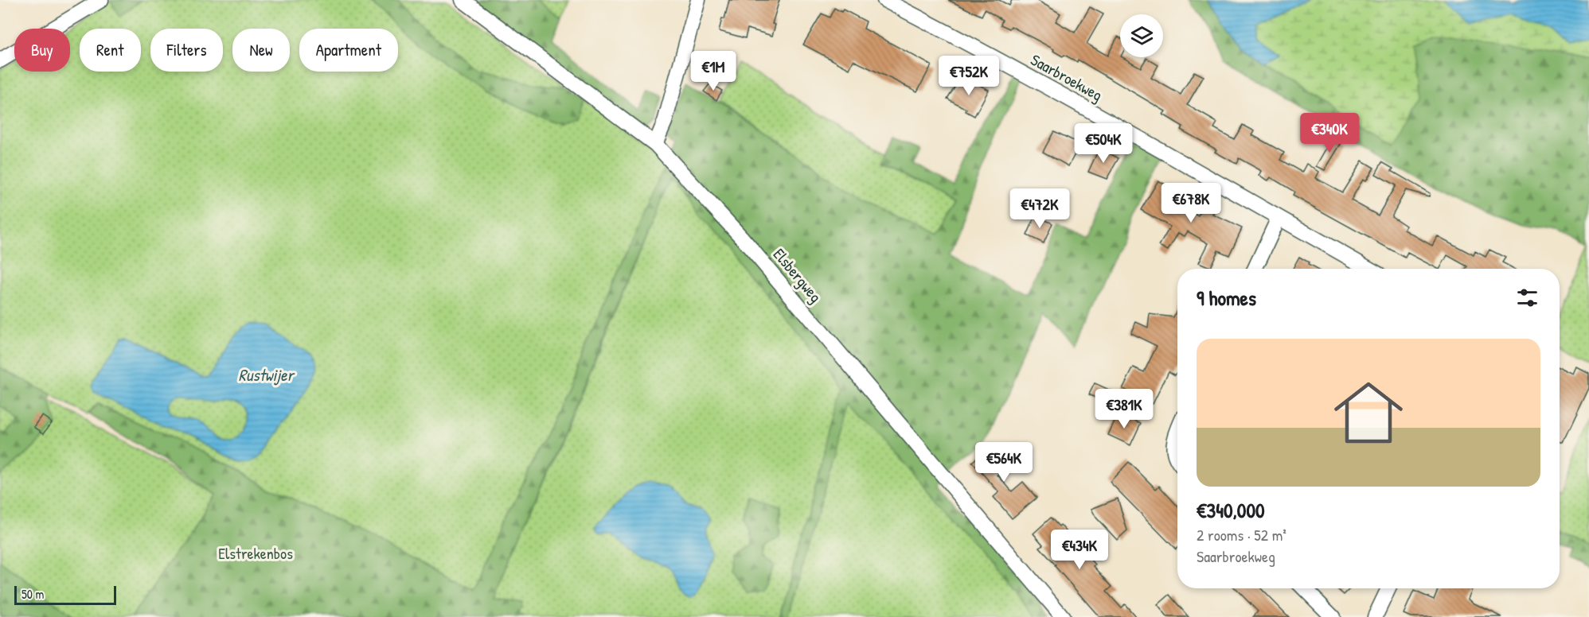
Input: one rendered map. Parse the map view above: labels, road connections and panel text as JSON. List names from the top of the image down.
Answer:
{
  "streets": {
    "street": ["Saarbroekweg", "Elsbergweg"]
  },
  "water": ["Rustwijer"],
  "parks": ["Elstrekenbos"],
  "scale_bar": "50 m",
  "page": {
    "chip": [
      "Buy",
      "Rent",
      "Filters",
      "New",
      "Apartment"
    ],
    "price": [
      "€1M",
      "€752K",
      "€340K",
      "€504K",
      "€678K",
      "€472K",
      "€381K",
      "€564K",
      "€434K"
    ],
    "heading": "9 homes",
    "list": [
      {
        "name": "€340,000",
        "note": "2 rooms · 52 m² · Saarbroekweg"
      }
    ],
    "scale": "50 m"
  }
}
